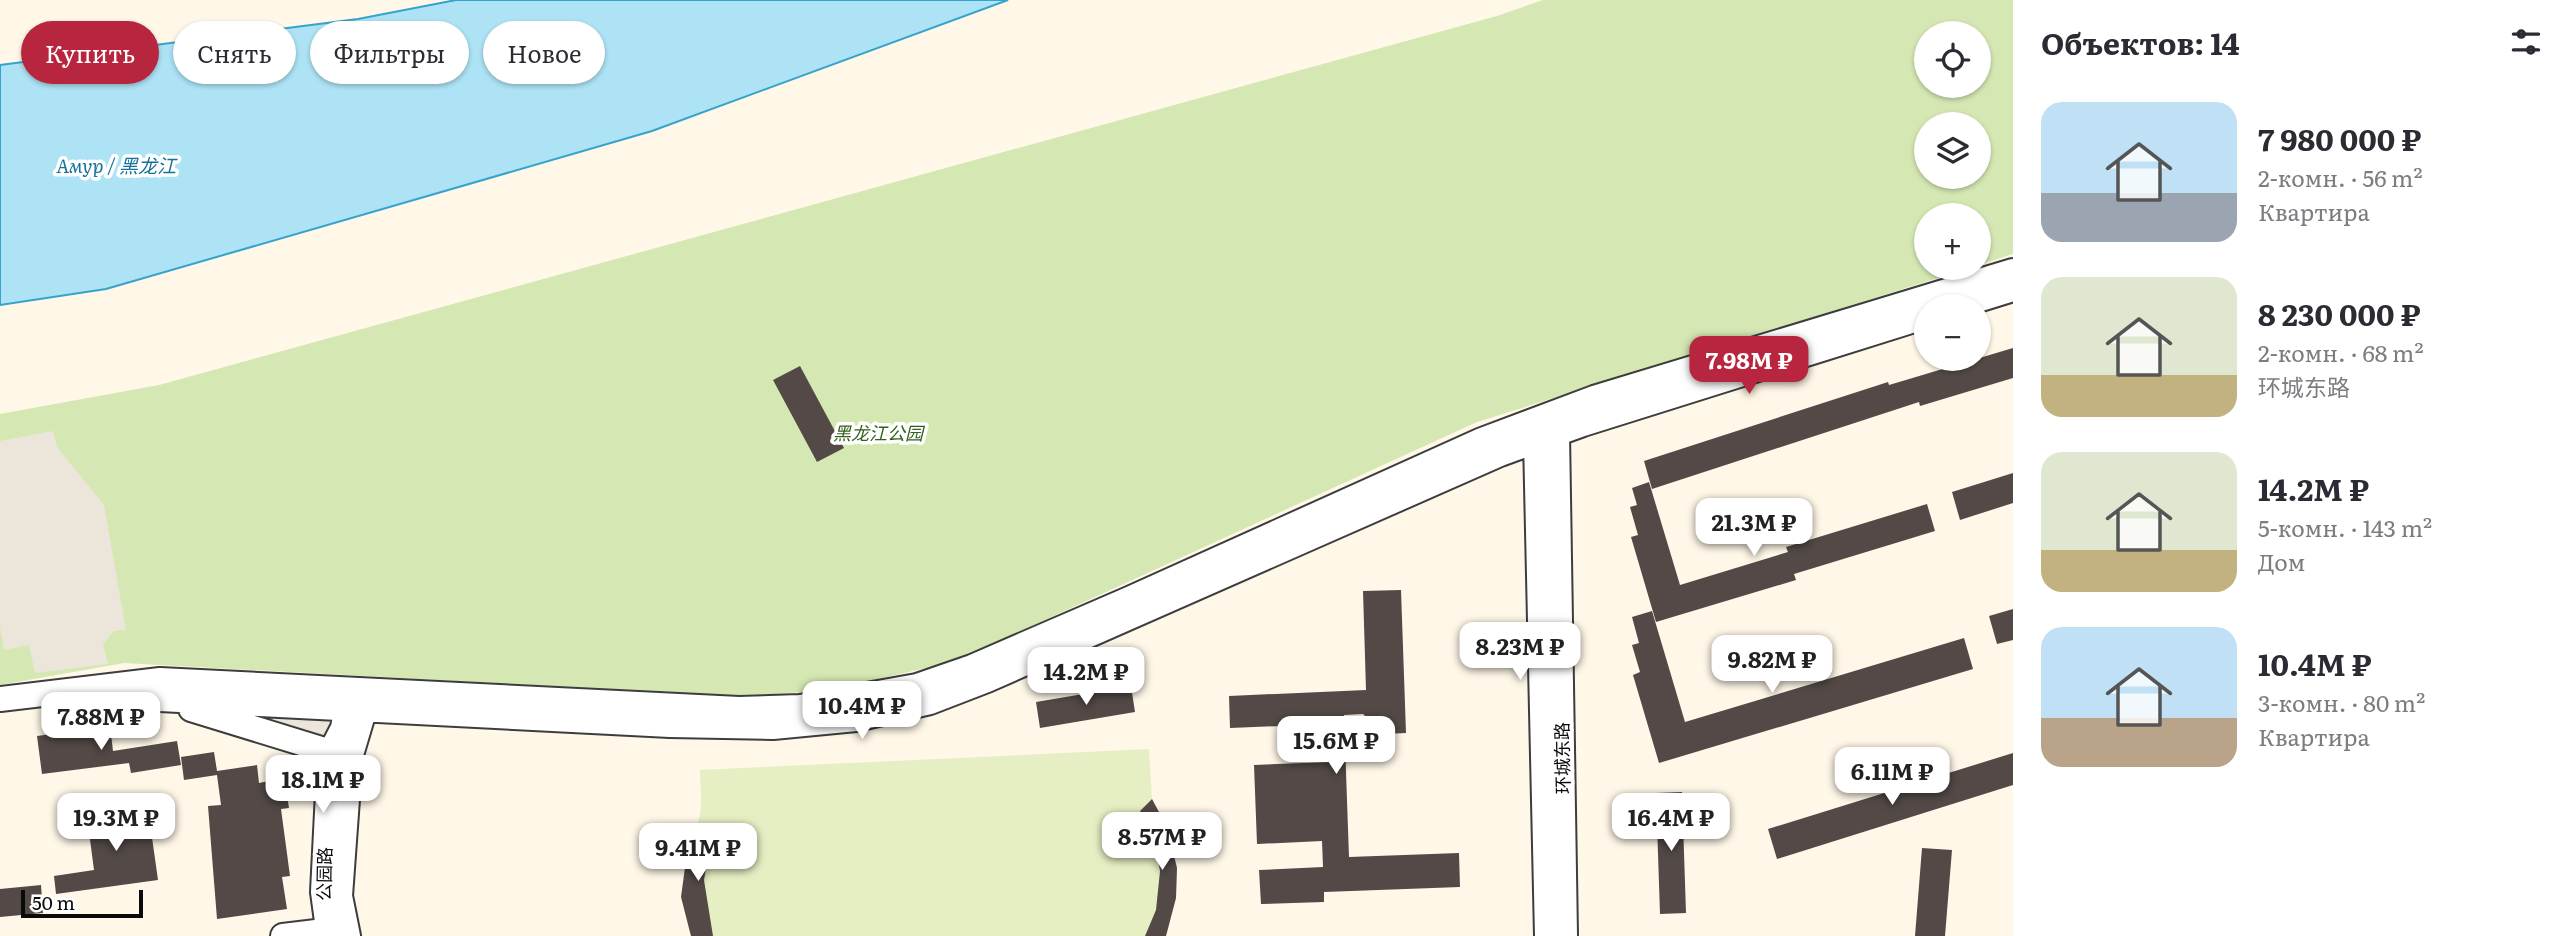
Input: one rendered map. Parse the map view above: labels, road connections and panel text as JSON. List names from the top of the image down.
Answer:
{
  "streets": {
    "street": ["环城东路", "公园路"]
  },
  "water": ["Амур / 黑龙江"],
  "parks": ["黑龙江公园"],
  "scale_bar": "50 m",
  "page": {
    "heading": "Объектов: 14",
    "map_buttons": ["+", "−"],
    "chip": [
      "Купить",
      "Снять",
      "Фильтры",
      "Новое"
    ],
    "list": [
      {
        "name": "7 980 000 ₽",
        "note": "2-комн. · 56 m² · Квартира"
      },
      {
        "name": "8 230 000 ₽",
        "note": "2-комн. · 68 m² · 环城东路"
      },
      {
        "name": "14.2M ₽",
        "note": "5-комн. · 143 m² · Дом"
      },
      {
        "name": "10.4M ₽",
        "note": "3-комн. · 80 m² · Квартира"
      }
    ],
    "price": [
      "7.98M ₽",
      "21.3M ₽",
      "8.23M ₽",
      "9.82M ₽",
      "14.2M ₽",
      "10.4M ₽",
      "7.88M ₽",
      "15.6M ₽",
      "6.11M ₽",
      "18.1M ₽",
      "19.3M ₽",
      "16.4M ₽",
      "8.57M ₽",
      "9.41M ₽"
    ],
    "scale": "50 m"
  }
}
